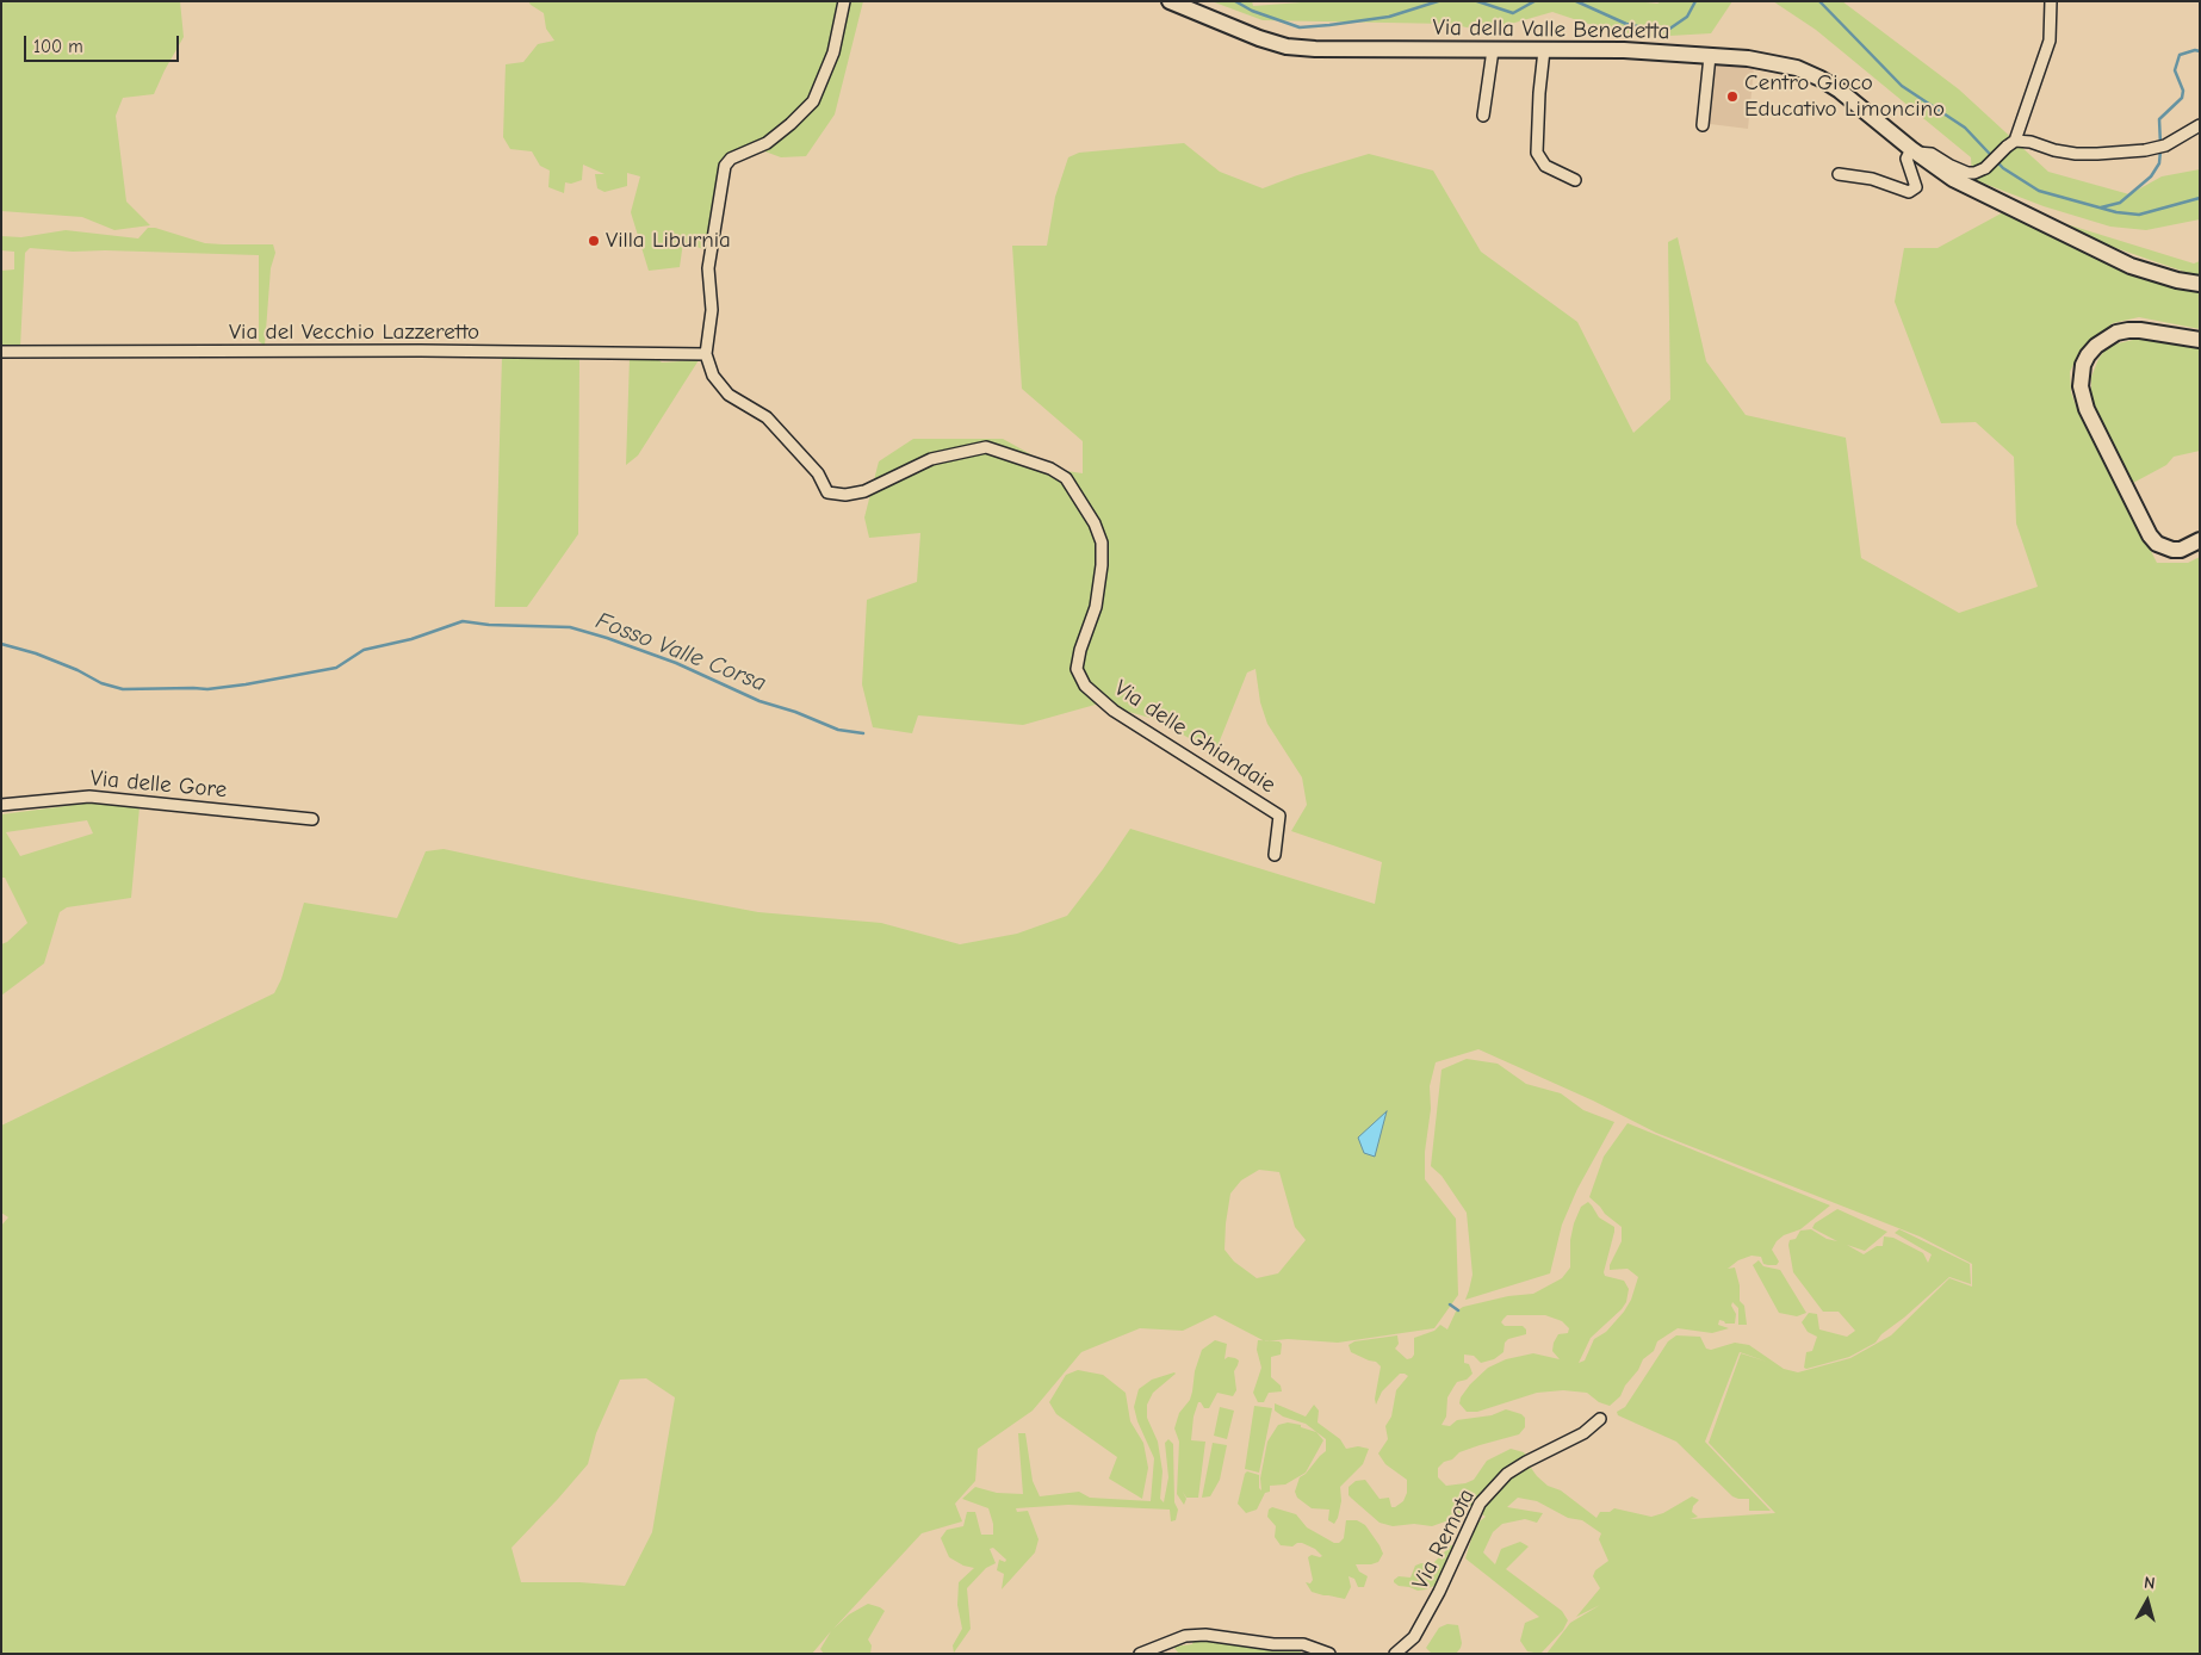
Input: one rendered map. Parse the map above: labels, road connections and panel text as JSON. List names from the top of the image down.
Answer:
{
  "streets": {
    "main road": ["Via della Valle Benedetta"],
    "street": [
      "Via del Vecchio Lazzeretto",
      "Via delle Ghiandaie",
      "Via delle Gore",
      "Via Remota"
    ]
  },
  "crossings": [
    ["Via del Vecchio Lazzeretto", "Via delle Ghiandaie"]
  ],
  "water": ["Fosso Valle Corsa"],
  "places": ["Centro Gioco Educativo Limoncino", "Villa Liburnia"],
  "scale_bar": "100 m",
  "north": "top"
}
